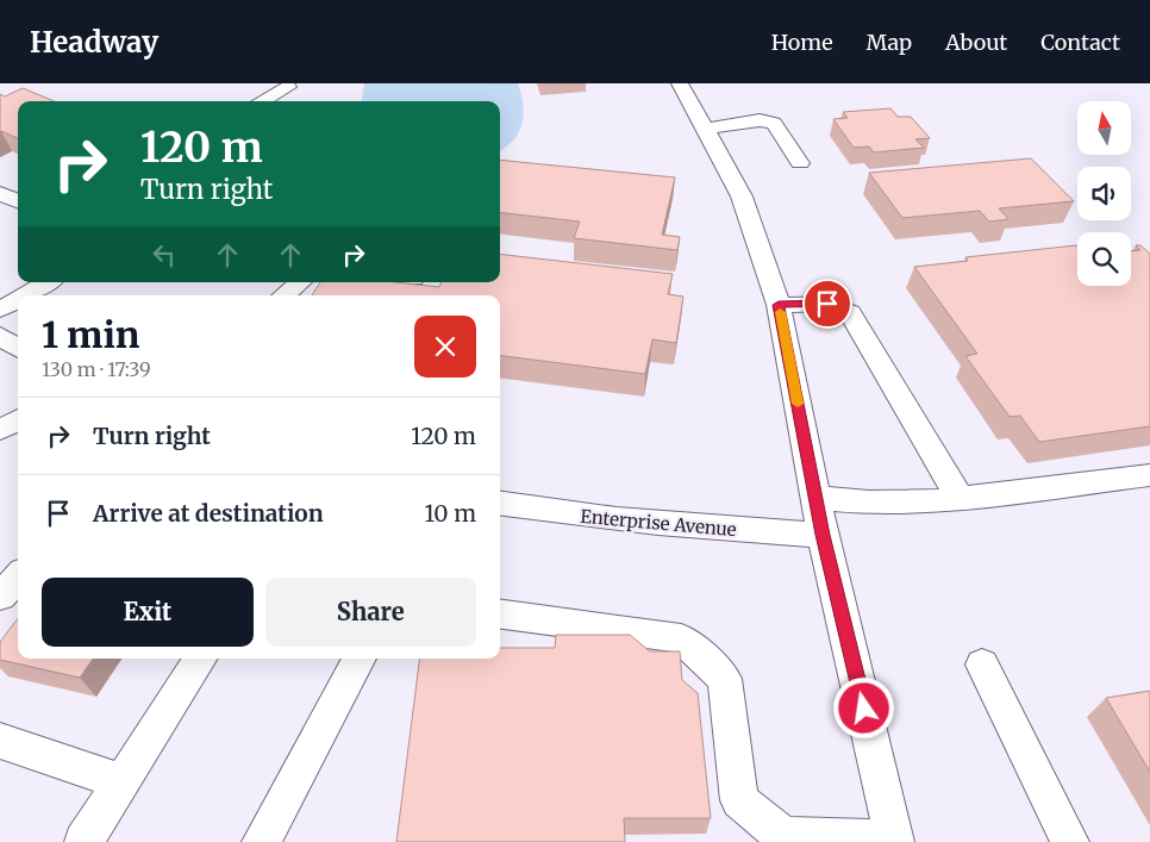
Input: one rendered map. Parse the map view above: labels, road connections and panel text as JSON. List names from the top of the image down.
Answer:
{
  "streets": {
    "street": ["Enterprise Avenue"]
  },
  "north": "top",
  "page": {
    "header": "Headway",
    "nav": [
      "Home",
      "Map",
      "About",
      "Contact"
    ],
    "turn": ["120 m", "Turn right"],
    "heading": ["1 min", "130 m · 17:39"],
    "list": [
      {
        "name": "Turn right",
        "value": "120 m"
      },
      {
        "name": "Arrive at destination",
        "value": "10 m"
      }
    ],
    "buttons": ["Exit", "Share"]
  }
}
